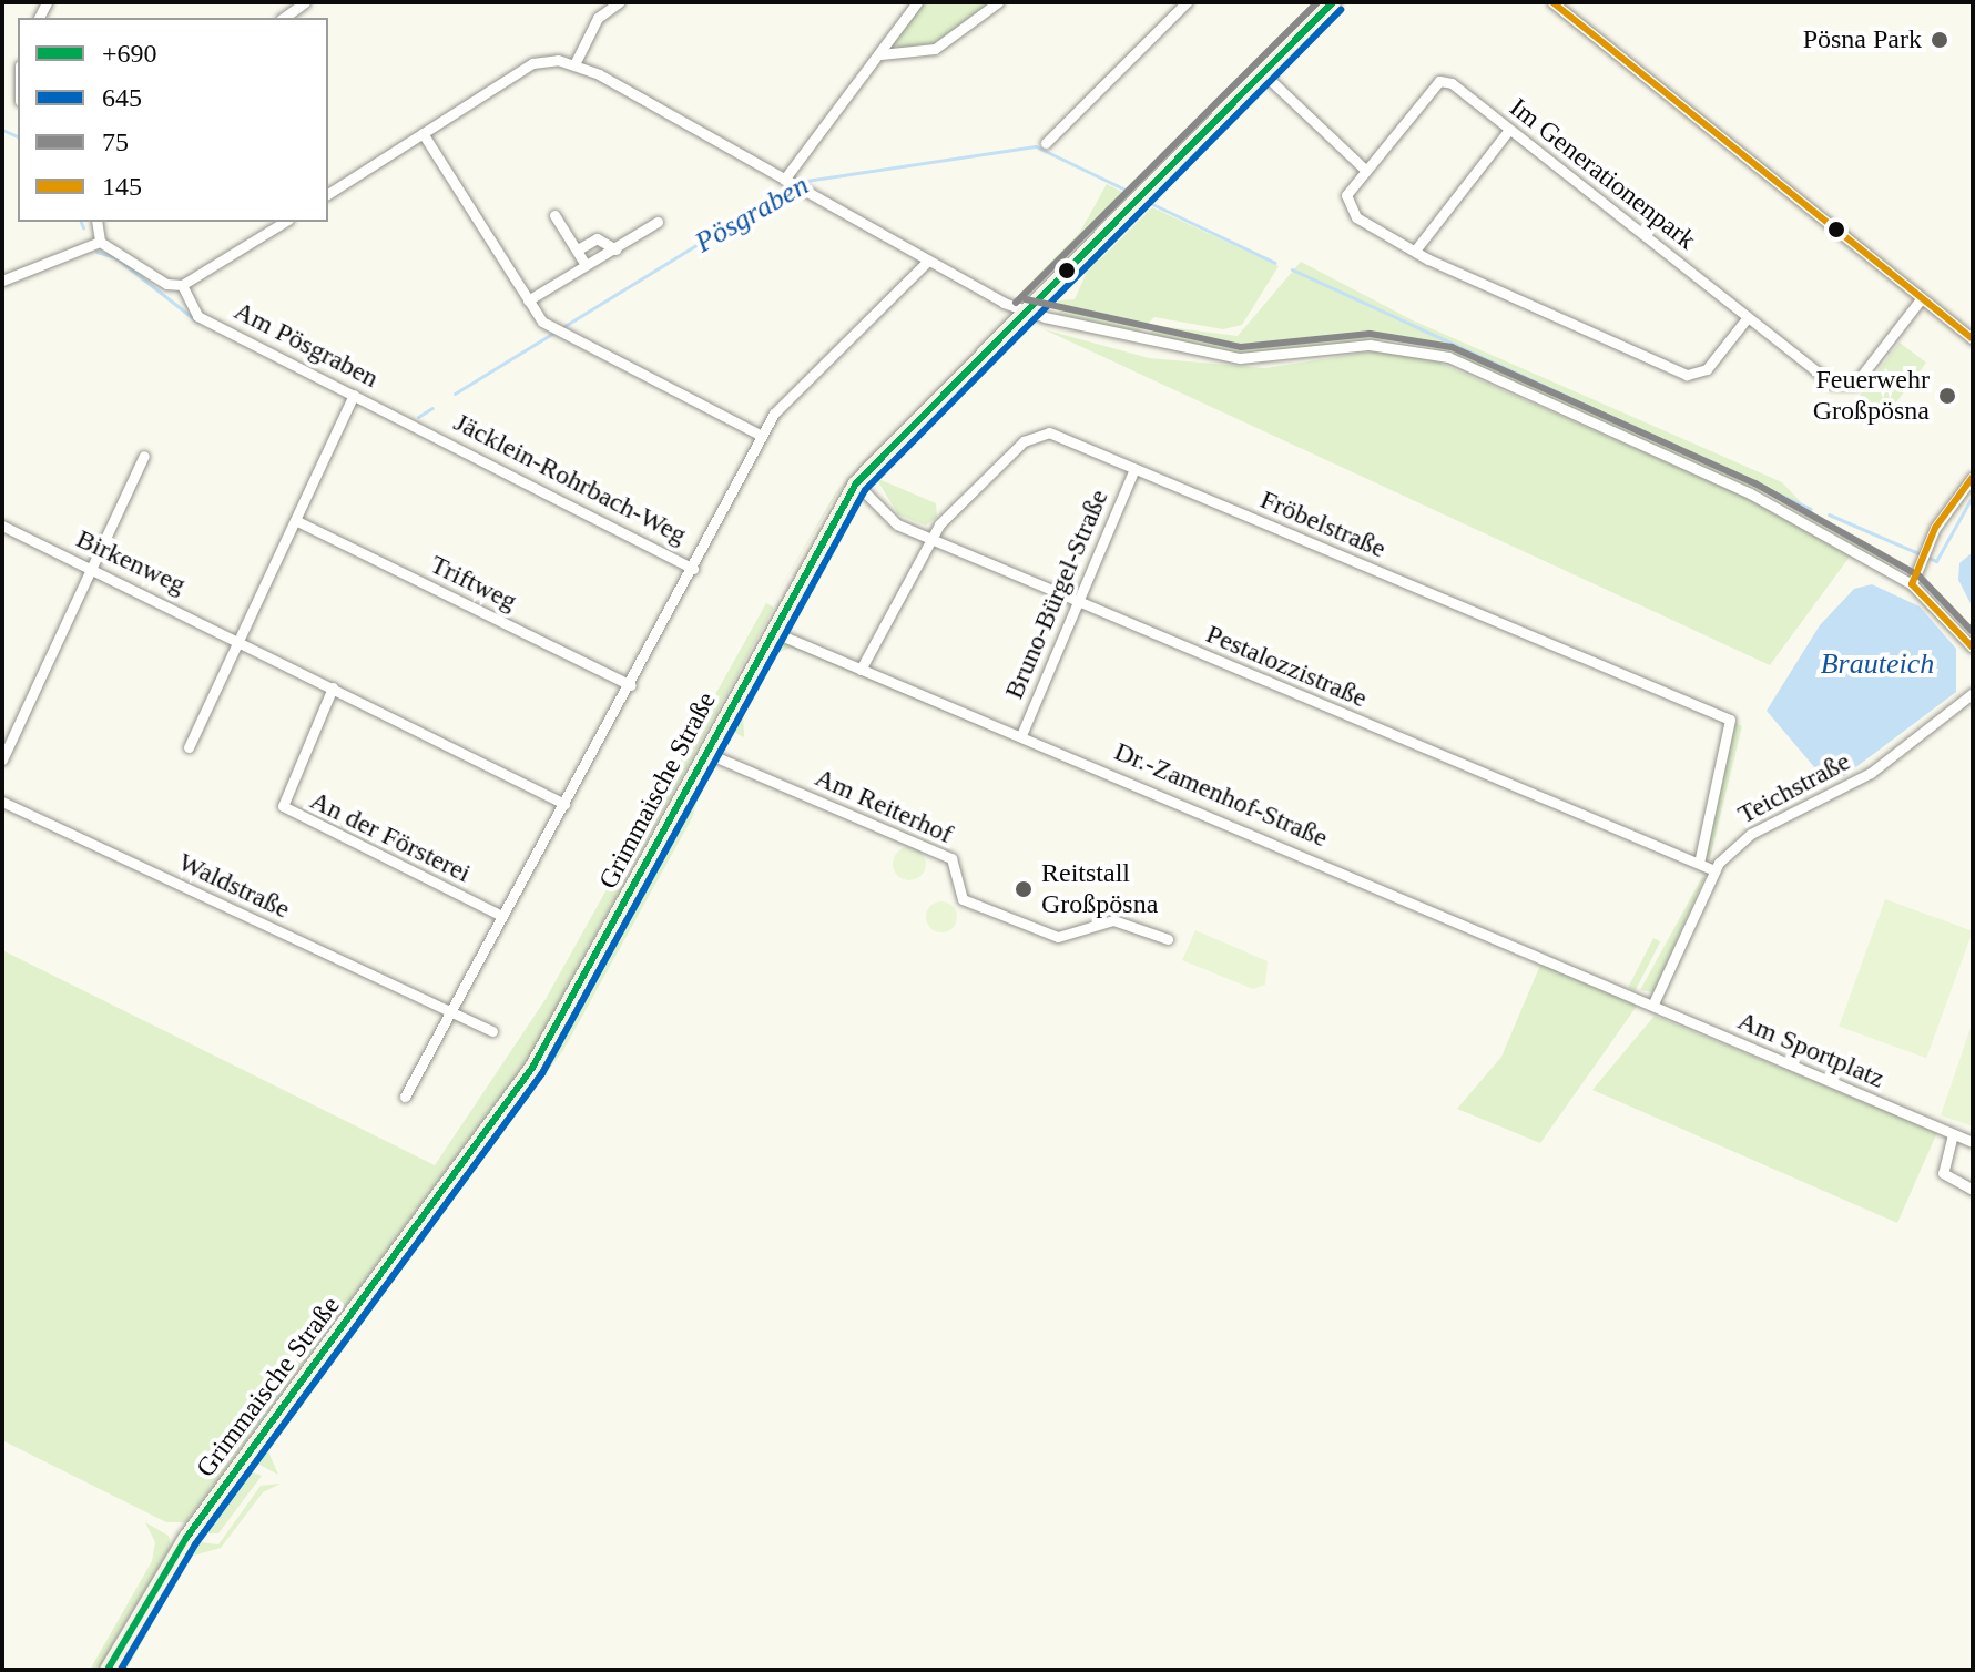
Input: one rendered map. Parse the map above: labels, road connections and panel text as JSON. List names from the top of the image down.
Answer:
{
  "streets": {
    "main road": ["Grimmaische Straße"],
    "street": [
      "Im Generationenpark",
      "Am Pösgraben",
      "Jäcklein-Rohrbach-Weg",
      "Fröbelstraße",
      "Birkenweg",
      "Triftweg",
      "Bruno-Bürgel-Straße",
      "Pestalozzistraße",
      "Teichstraße",
      "Dr.-Zamenhof-Straße",
      "Am Reiterhof",
      "An der Försterei",
      "Waldstraße",
      "Am Sportplatz"
    ]
  },
  "crossings": [
    ["Am Pösgraben", "Jäcklein-Rohrbach-Weg"],
    ["Fröbelstraße", "Bruno-Bürgel-Straße"],
    ["Fröbelstraße", "Pestalozzistraße"],
    ["Fröbelstraße", "Dr.-Zamenhof-Straße"],
    ["Bruno-Bürgel-Straße", "Pestalozzistraße"],
    ["Bruno-Bürgel-Straße", "Dr.-Zamenhof-Straße"],
    ["Pestalozzistraße", "Teichstraße"],
    ["Pestalozzistraße", "Grimmaische Straße"],
    ["Teichstraße", "Dr.-Zamenhof-Straße"],
    ["Teichstraße", "Am Sportplatz"],
    ["Grimmaische Straße", "Dr.-Zamenhof-Straße"],
    ["Grimmaische Straße", "Am Reiterhof"],
    ["Dr.-Zamenhof-Straße", "Am Sportplatz"]
  ],
  "water": ["Pösgraben", "Brauteich"],
  "places": ["Pösna Park", "Feuerwehr Großpösna", "Reitstall Großpösna"],
  "lines": [
    "transit line +690",
    "transit line 75",
    "transit line 145",
    "transit line 645"
  ],
  "legend": [
    "+690",
    "645",
    "75",
    "145"
  ]
}
